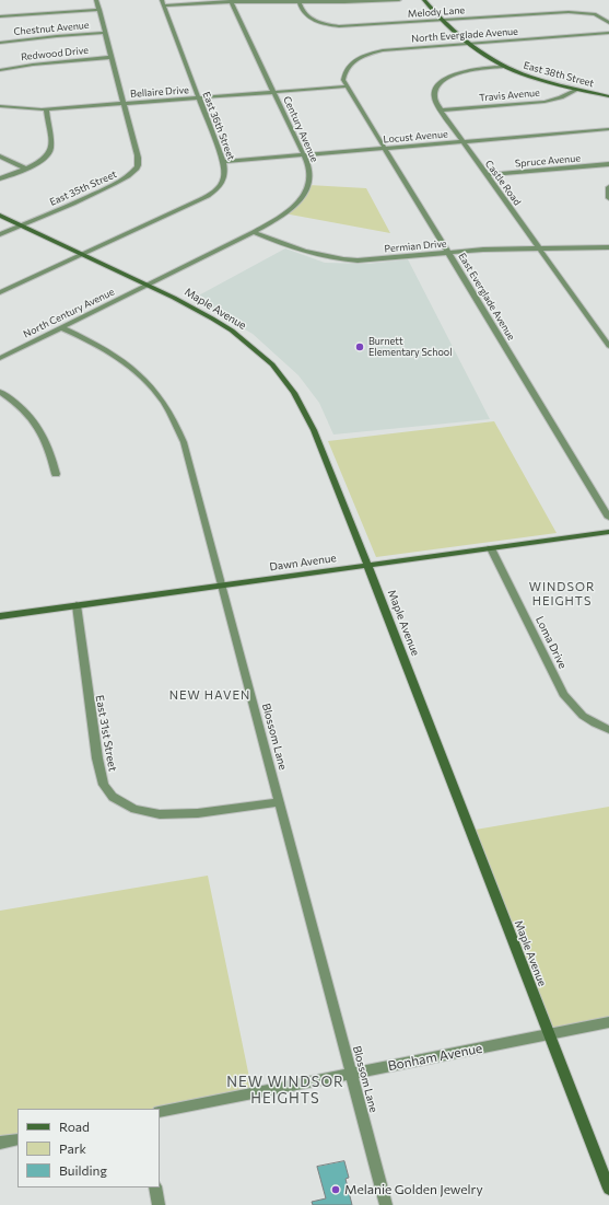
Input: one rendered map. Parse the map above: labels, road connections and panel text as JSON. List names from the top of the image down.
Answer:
{
  "streets": {
    "street": [
      "Melody Lane",
      "Chestnut Avenue",
      "North Everglade Avenue",
      "Redwood Drive",
      "East 38th Street",
      "Bellaire Drive",
      "Travis Avenue",
      "East 36th Street",
      "Century Avenue",
      "Locust Avenue",
      "Spruce Avenue",
      "Castle Road",
      "East 35th Street",
      "Permian Drive",
      "East Everglade Avenue",
      "Maple Avenue",
      "North Century Avenue",
      "Dawn Avenue",
      "Loma Drive",
      "East 31st Street",
      "Blossom Lane",
      "Bonham Avenue"
    ]
  },
  "crossings": [
    ["Melody Lane", "East 38th Street"],
    ["Chestnut Avenue", "East 35th Street"],
    ["North Everglade Avenue", "East 38th Street"],
    ["North Everglade Avenue", "Bellaire Drive"],
    ["North Everglade Avenue", "East Everglade Avenue"],
    ["Redwood Drive", "East 35th Street"],
    ["East 38th Street", "Travis Avenue"],
    ["East 38th Street", "Castle Road"],
    ["Bellaire Drive", "East 36th Street"],
    ["Bellaire Drive", "Century Avenue"],
    ["Bellaire Drive", "East 35th Street"],
    ["Bellaire Drive", "East Everglade Avenue"],
    ["Travis Avenue", "Castle Road"],
    ["East 36th Street", "Locust Avenue"],
    ["East 36th Street", "Maple Avenue"],
    ["Century Avenue", "Locust Avenue"],
    ["Century Avenue", "Permian Drive"],
    ["Century Avenue", "Maple Avenue"],
    ["Century Avenue", "North Century Avenue"],
    ["Locust Avenue", "Castle Road"],
    ["Locust Avenue", "East Everglade Avenue"],
    ["Spruce Avenue", "Castle Road"],
    ["Castle Road", "Permian Drive"],
    ["East 35th Street", "Maple Avenue"],
    ["Permian Drive", "East Everglade Avenue"],
    ["Maple Avenue", "North Century Avenue"],
    ["Maple Avenue", "Dawn Avenue"],
    ["Maple Avenue", "Bonham Avenue"],
    ["North Century Avenue", "Blossom Lane"],
    ["Dawn Avenue", "Loma Drive"],
    ["Dawn Avenue", "East 31st Street"],
    ["Dawn Avenue", "Blossom Lane"],
    ["East 31st Street", "Blossom Lane"],
    ["Blossom Lane", "Bonham Avenue"]
  ],
  "districts": ["WINDSOR HEIGHTS", "NEW HAVEN", "NEW WINDSOR HEIGHTS"],
  "places": ["Burnett Elementary School", "Melanie Golden Jewelry"],
  "legend": ["Road", "Park", "Building"]
}
